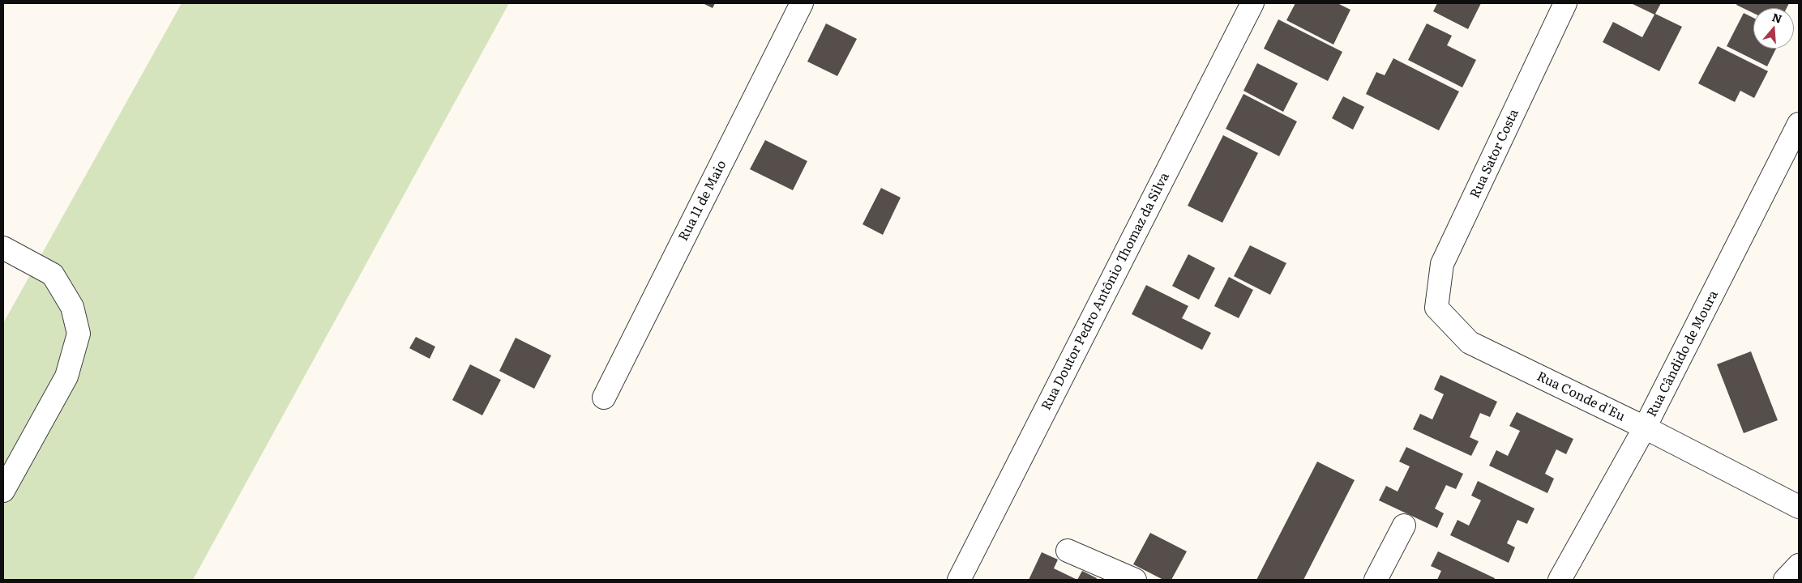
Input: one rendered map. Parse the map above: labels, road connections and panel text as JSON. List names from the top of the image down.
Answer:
{
  "streets": {
    "street": [
      "Rua Sator Costa",
      "Rua 11 de Maio",
      "Rua Doutor Pedro Antônio Thomaz da Silva",
      "Rua Cândido de Moura",
      "Rua Conde d'Eu"
    ]
  },
  "crossings": [
    ["Rua Sator Costa", "Rua Conde d'Eu"],
    ["Rua Cândido de Moura", "Rua Conde d'Eu"]
  ],
  "north": "top"
}
